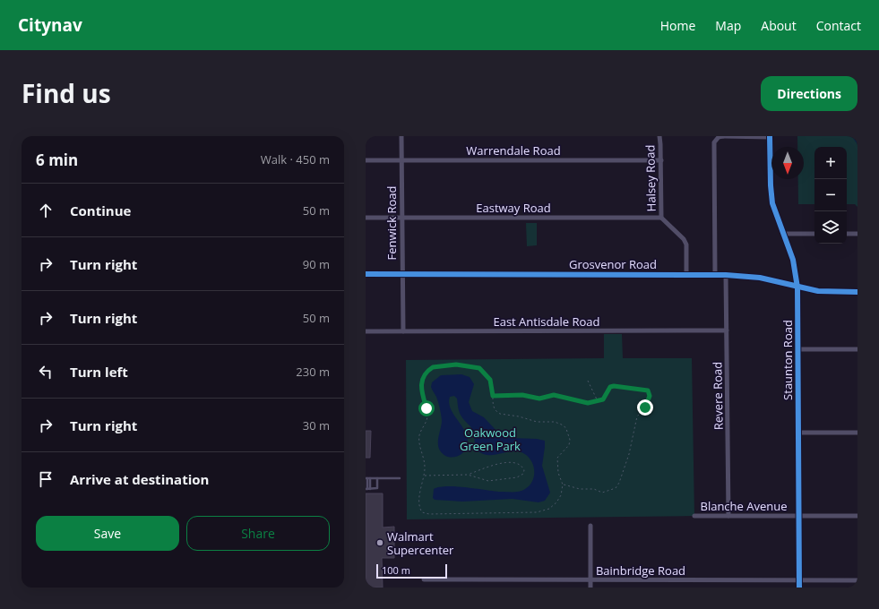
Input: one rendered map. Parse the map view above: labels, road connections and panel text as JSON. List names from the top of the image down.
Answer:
{
  "streets": {
    "street": [
      "Warrendale Road",
      "Halsey Road",
      "Eastway Road",
      "Fenwick Road",
      "Grosvenor Road",
      "East Antisdale Road",
      "Staunton Road",
      "Revere Road",
      "Blanche Avenue",
      "Bainbridge Road"
    ]
  },
  "crossings": [
    ["Warrendale Road", "Halsey Road"],
    ["Warrendale Road", "Fenwick Road"],
    ["Halsey Road", "Eastway Road"],
    ["Halsey Road", "Grosvenor Road"],
    ["Eastway Road", "Fenwick Road"],
    ["Fenwick Road", "Grosvenor Road"],
    ["Fenwick Road", "East Antisdale Road"],
    ["Grosvenor Road", "Staunton Road"],
    ["Grosvenor Road", "Revere Road"],
    ["East Antisdale Road", "Revere Road"],
    ["Staunton Road", "Blanche Avenue"],
    ["Staunton Road", "Bainbridge Road"],
    ["Revere Road", "Blanche Avenue"]
  ],
  "parks": ["Oakwood Green Park"],
  "places": ["Walmart Supercenter"],
  "scale_bar": "100 m",
  "north": "bottom",
  "page": {
    "header": "Citynav",
    "nav": [
      "Home",
      "Map",
      "About",
      "Contact"
    ],
    "title": "Find us",
    "buttons": [
      "Directions",
      ["Save", "Share"]
    ],
    "heading": ["6 min", "Walk · 450 m"],
    "map_buttons": ["+", "−"],
    "list": [
      ["Continue", "50 m"],
      ["Turn right", "90 m"],
      ["Turn right", "50 m"],
      ["Turn left", "230 m"],
      ["Turn right", "30 m"],
      "Arrive at destination"
    ],
    "scale": "100 m"
  }
}
